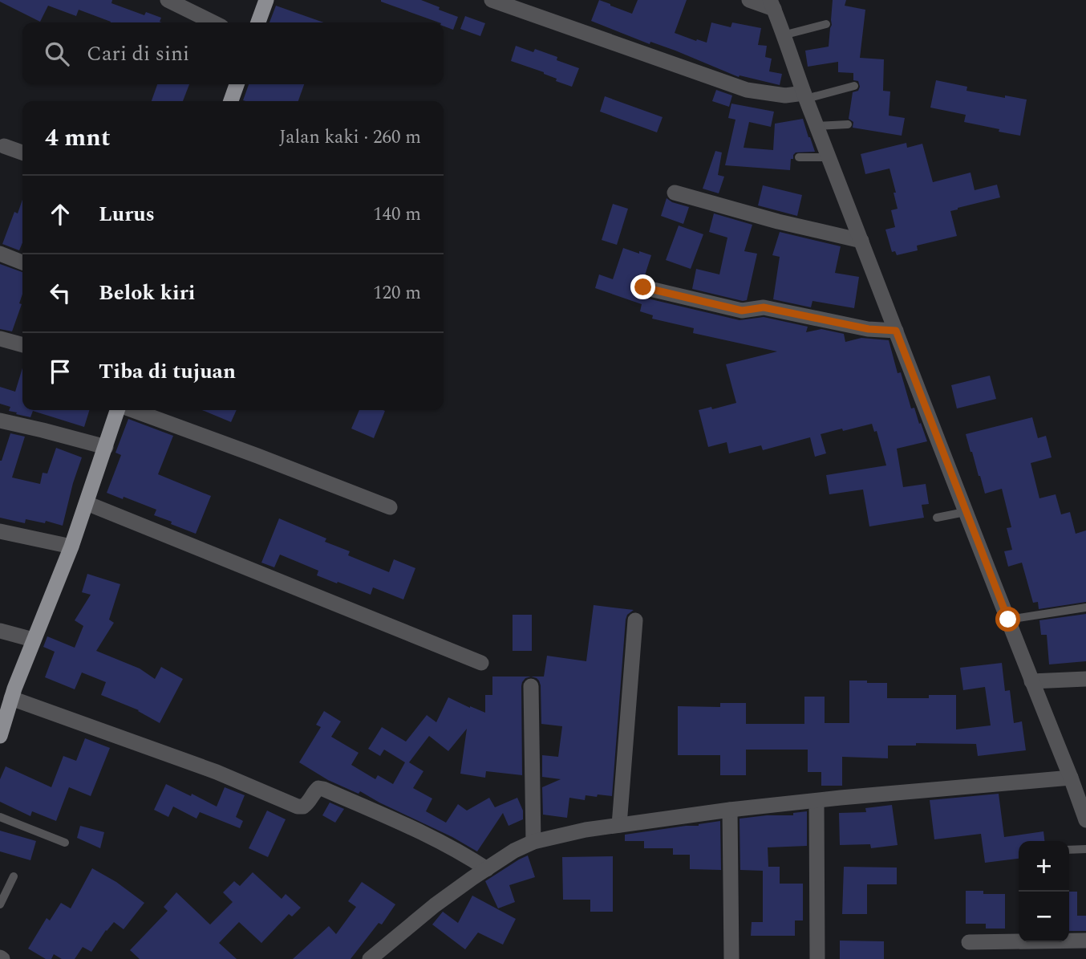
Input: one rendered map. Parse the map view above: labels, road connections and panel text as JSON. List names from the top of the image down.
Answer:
{
  "page": {
    "search": "Cari di sini",
    "heading": ["4 mnt", "Jalan kaki · 260 m"],
    "list": [
      ["Lurus", "140 m"],
      ["Belok kiri", "120 m"],
      "Tiba di tujuan"
    ],
    "map_buttons": ["+", "−"]
  }
}
